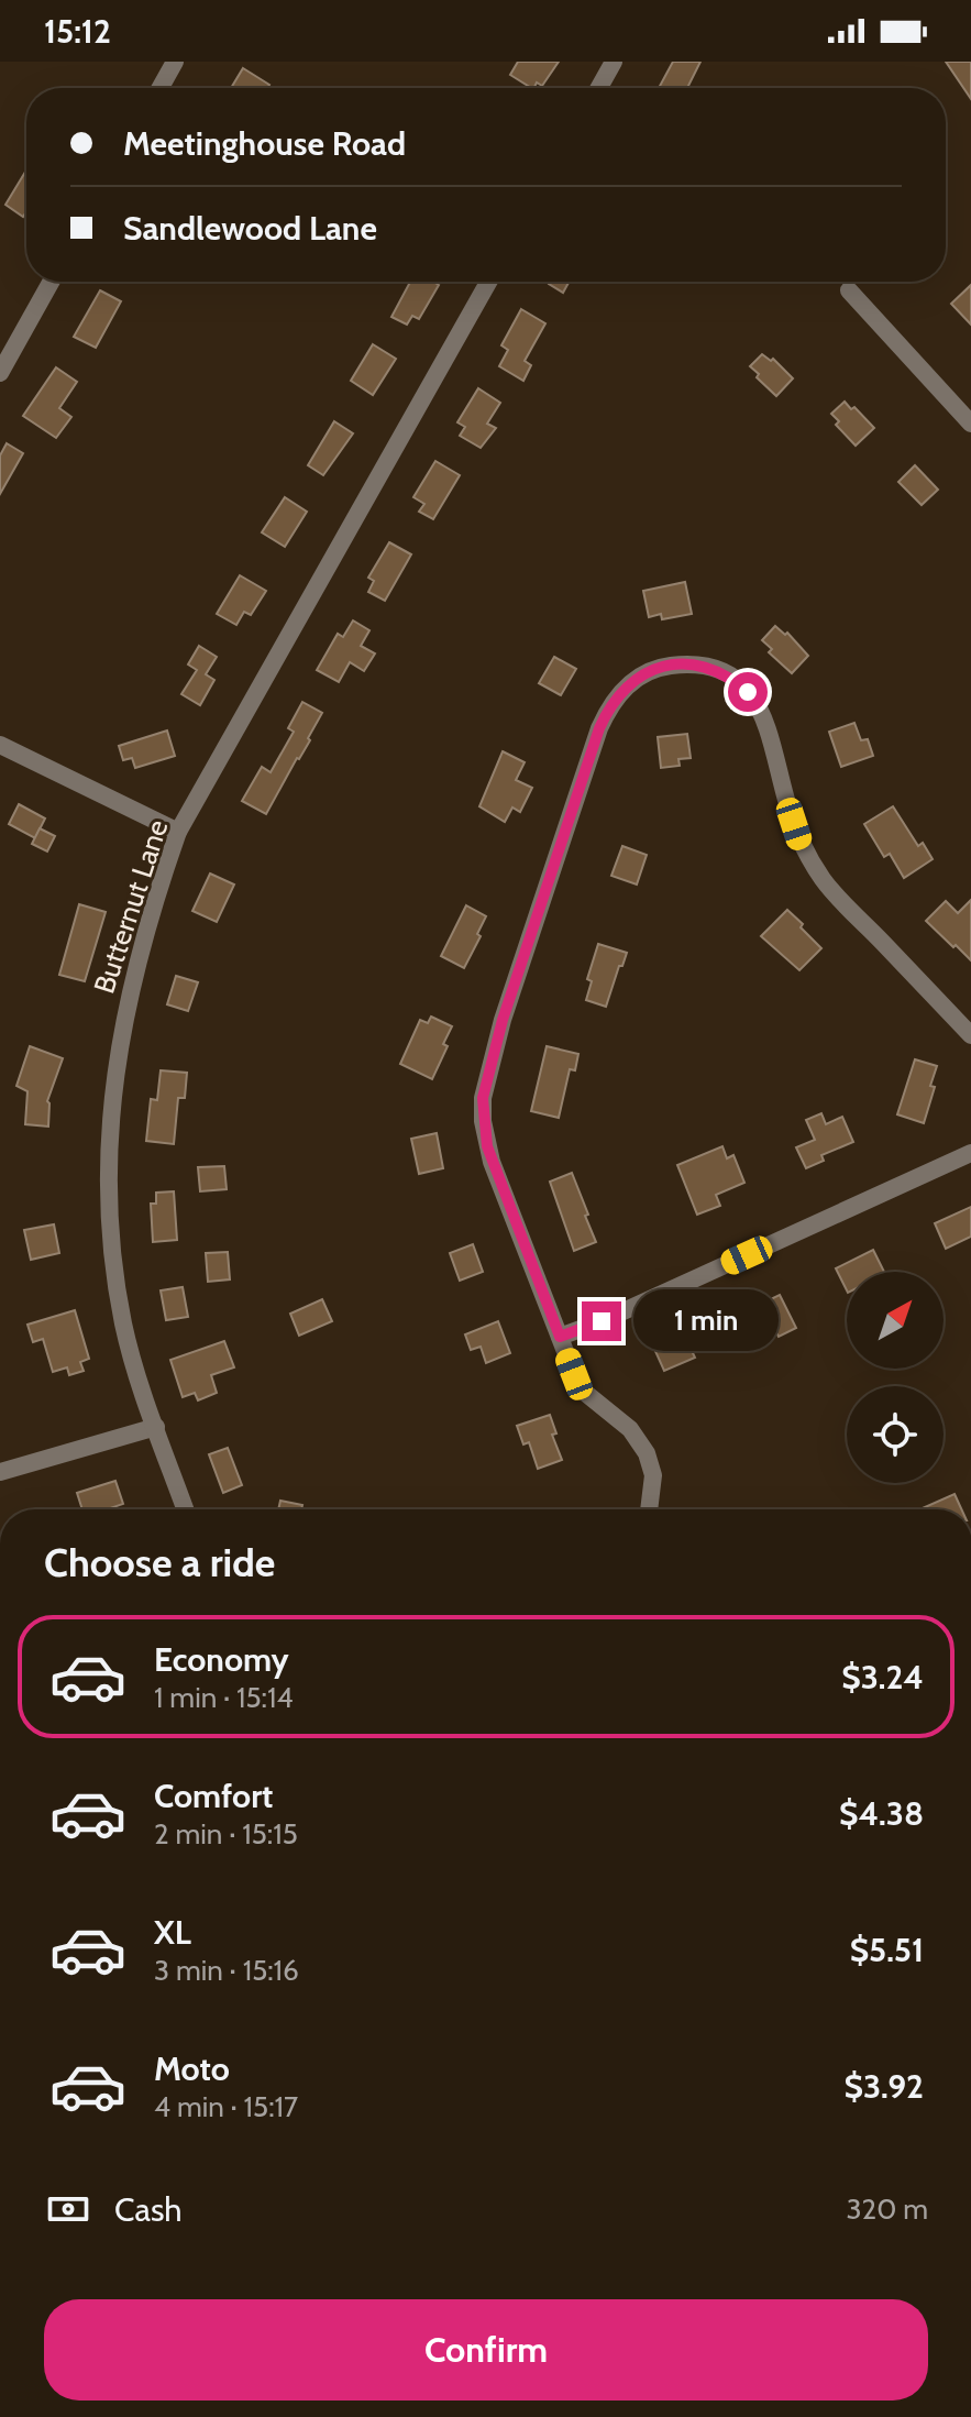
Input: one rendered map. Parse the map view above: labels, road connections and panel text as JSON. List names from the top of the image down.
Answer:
{
  "streets": {
    "street": ["Butternut Lane"]
  },
  "north": "top right",
  "page": {
    "status": "15:12",
    "banner": ["Meetinghouse Road", "Sandlewood Lane"],
    "bubble": "1 min",
    "heading": "Choose a ride",
    "list": [
      {
        "name": "Economy",
        "note": "1 min · 15:14",
        "value": "$3.24"
      },
      {
        "name": "Comfort",
        "note": "2 min · 15:15",
        "value": "$4.38"
      },
      {
        "name": "XL",
        "note": "3 min · 15:16",
        "value": "$5.51"
      },
      {
        "name": "Moto",
        "note": "4 min · 15:17",
        "value": "$3.92"
      }
    ],
    "pay": ["Cash", "320 m"],
    "buttons": "Confirm"
  }
}
